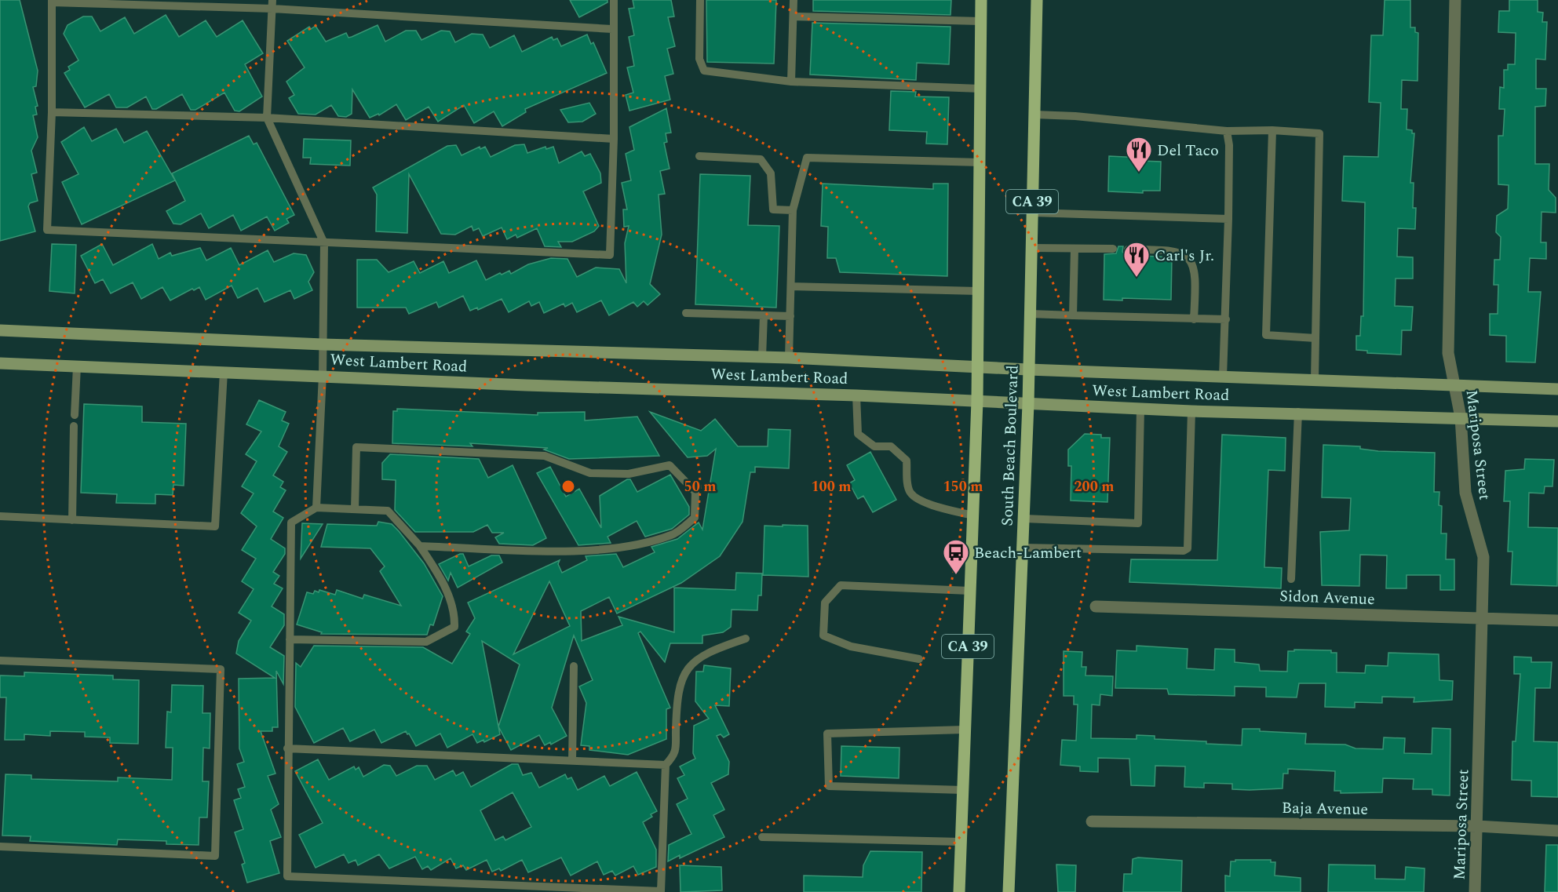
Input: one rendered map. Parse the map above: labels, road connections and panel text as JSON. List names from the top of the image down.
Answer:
{
  "streets": {
    "main road": ["CA 39", "West Lambert Road", "South Beach Boulevard"],
    "street": ["Mariposa Street", "Sidon Avenue", "Baja Avenue"]
  },
  "crossings": [
    ["CA 39", "West Lambert Road"],
    ["West Lambert Road", "Mariposa Street"],
    ["West Lambert Road", "South Beach Boulevard"],
    ["Mariposa Street", "Sidon Avenue"],
    ["Mariposa Street", "Baja Avenue"]
  ],
  "places": {
    "restaurant": ["Del Taco", "Carl's Jr."],
    "bus stop": ["Beach-Lambert"]
  },
  "rings": [
    "50 m",
    "100 m",
    "150 m",
    "200 m"
  ]
}
